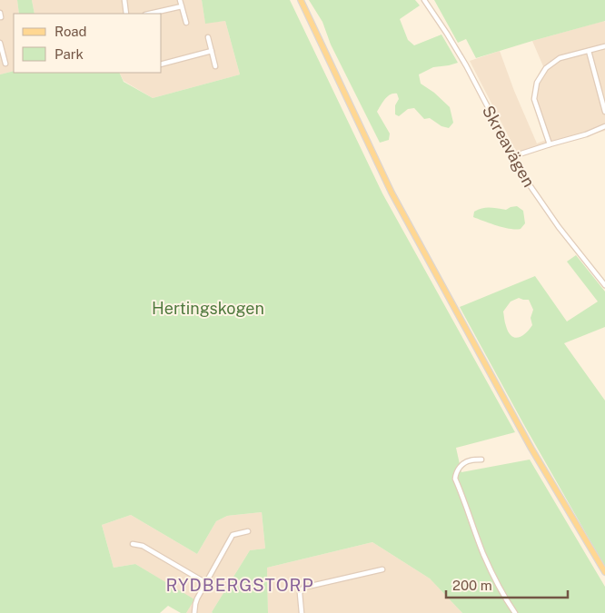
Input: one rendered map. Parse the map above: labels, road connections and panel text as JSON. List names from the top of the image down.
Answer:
{
  "streets": {
    "street": ["Skreavägen"]
  },
  "districts": ["RYDBERGSTORP"],
  "parks": ["Hertingskogen"],
  "legend": ["Road", "Park"],
  "scale_bar": "200 m"
}
